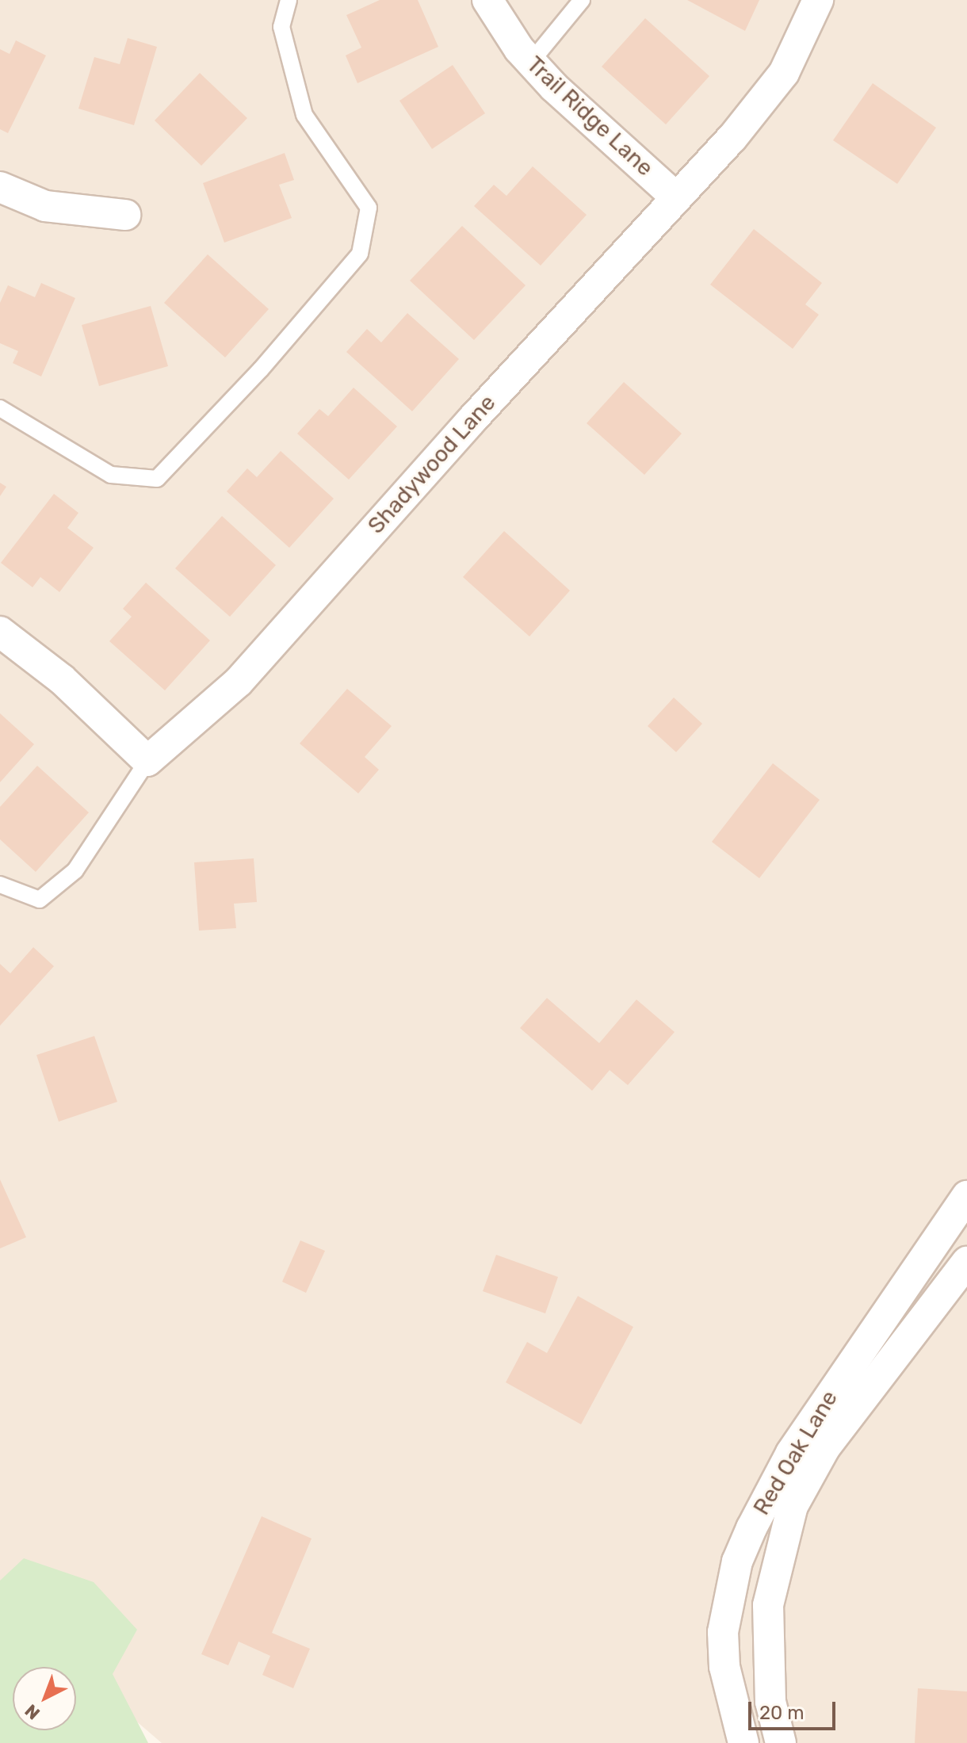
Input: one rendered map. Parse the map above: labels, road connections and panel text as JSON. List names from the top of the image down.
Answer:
{
  "streets": {
    "street": ["Trail Ridge Lane", "Shadywood Lane", "Red Oak Lane"]
  },
  "crossings": [
    ["Trail Ridge Lane", "Shadywood Lane"]
  ],
  "scale_bar": "20 m",
  "north": "bottom left"
}
